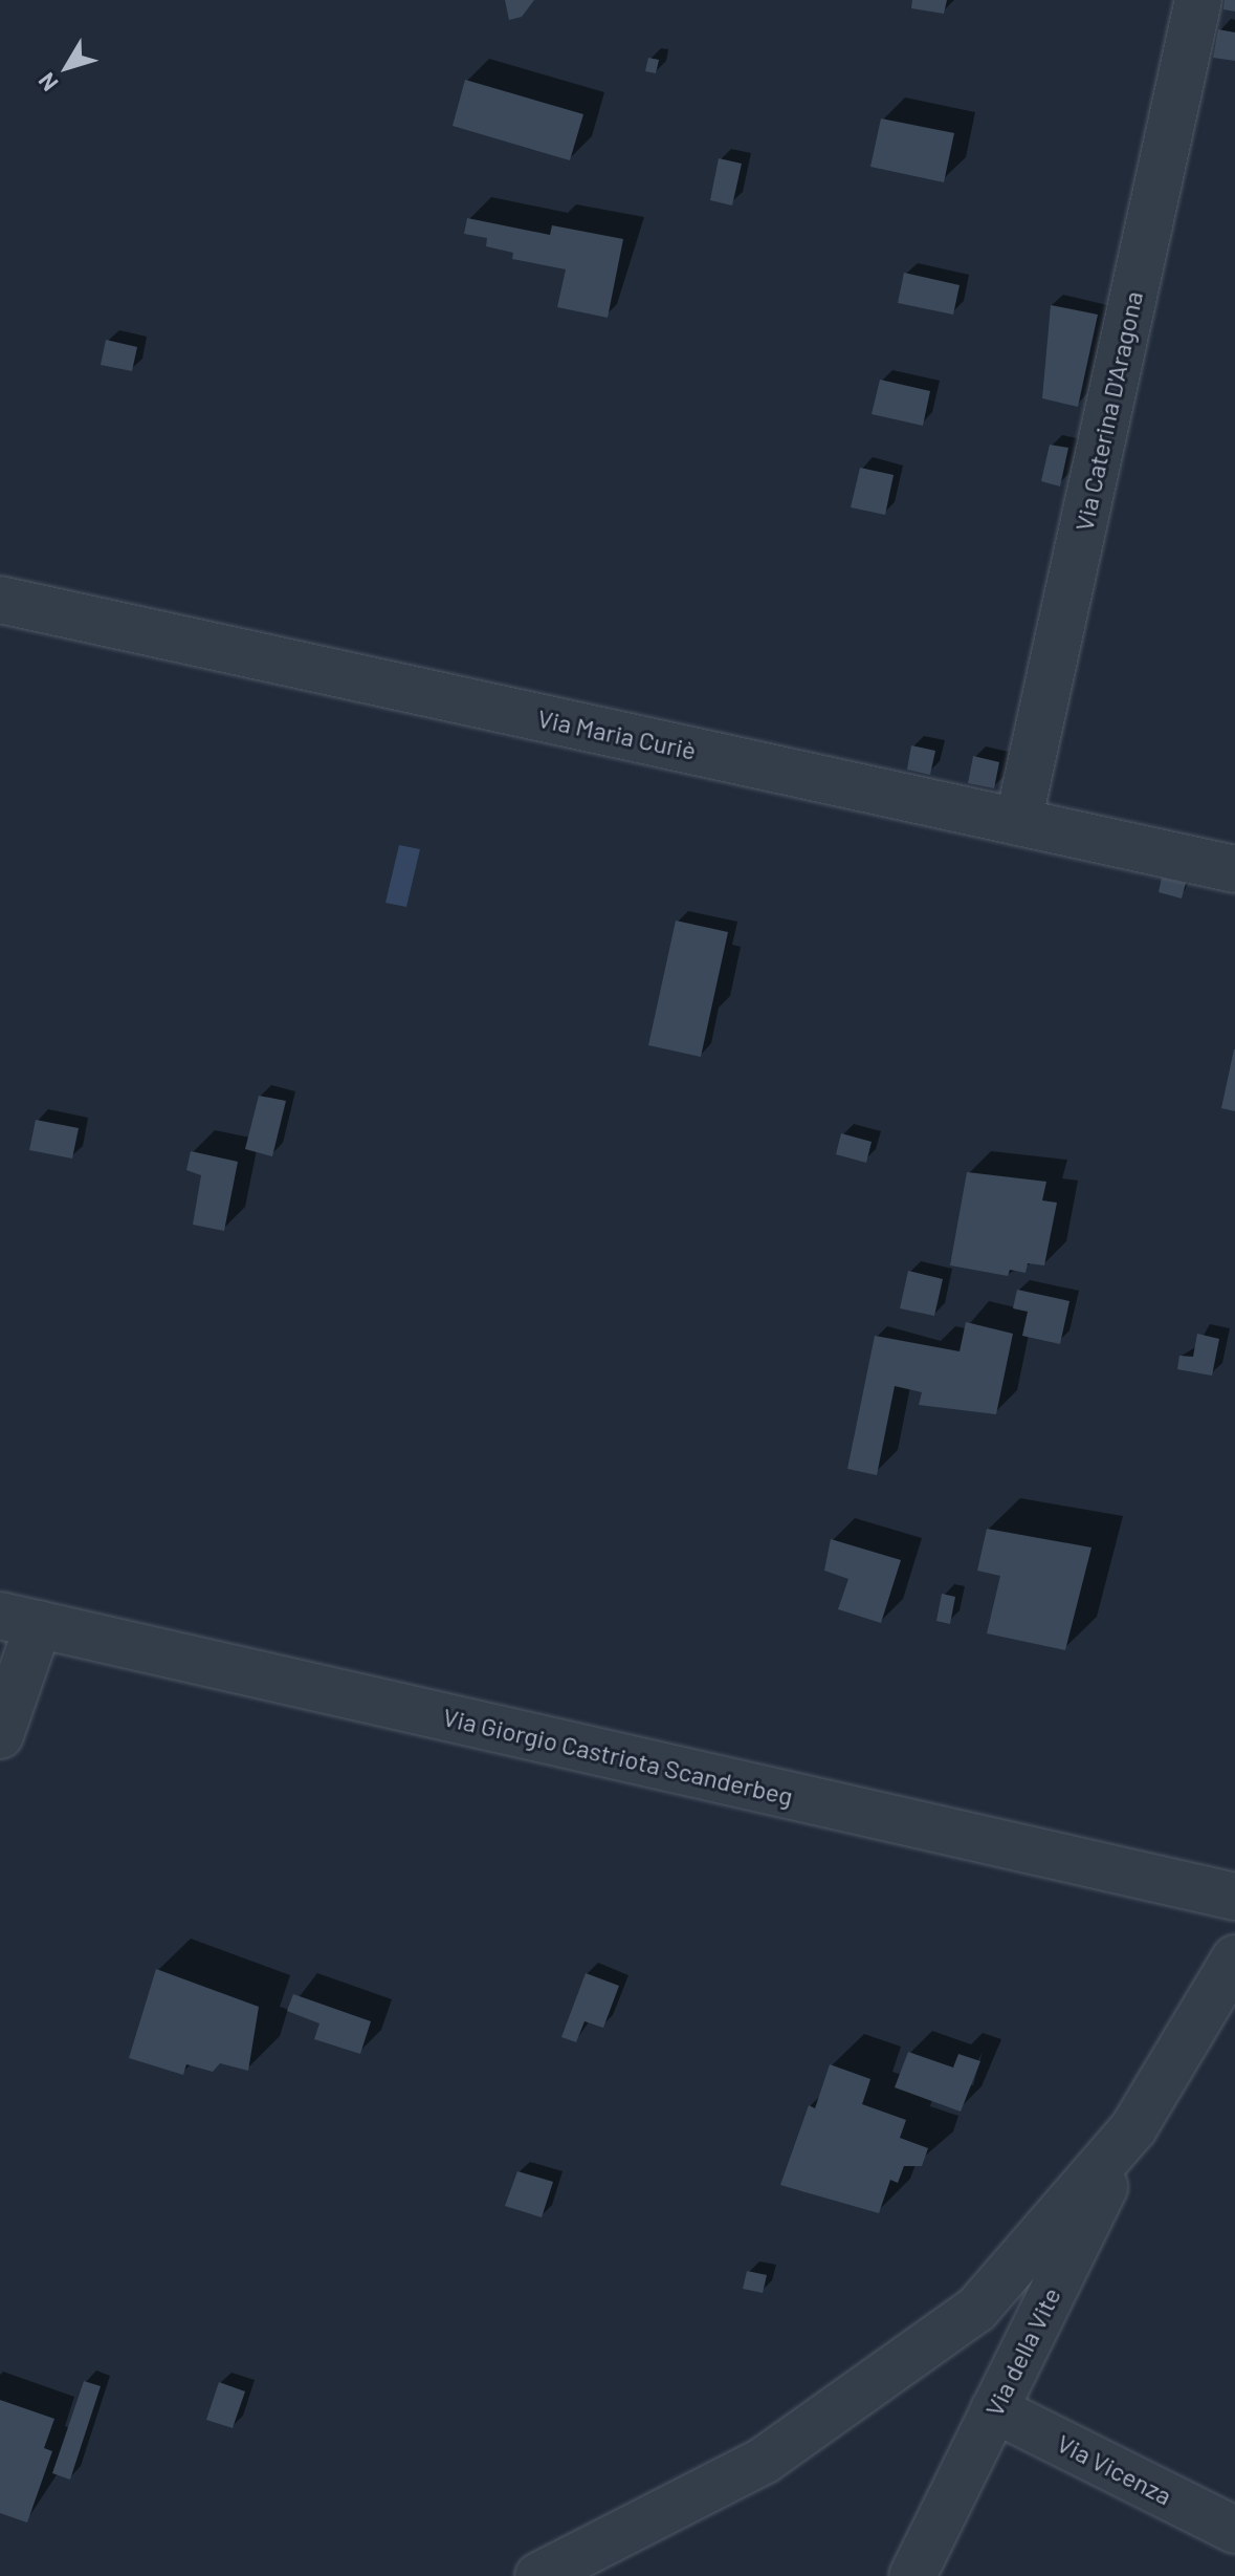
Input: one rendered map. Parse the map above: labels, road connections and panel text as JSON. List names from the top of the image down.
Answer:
{
  "streets": {
    "street": [
      "Via Caterina D'Aragona",
      "Via Maria Curiè",
      "Via Giorgio Castriota Scanderbeg",
      "Via della Vite",
      "Via Vicenza"
    ]
  },
  "crossings": [
    ["Via Caterina D'Aragona", "Via Maria Curiè"],
    ["Via della Vite", "Via Vicenza"]
  ],
  "north": "bottom left"
}
